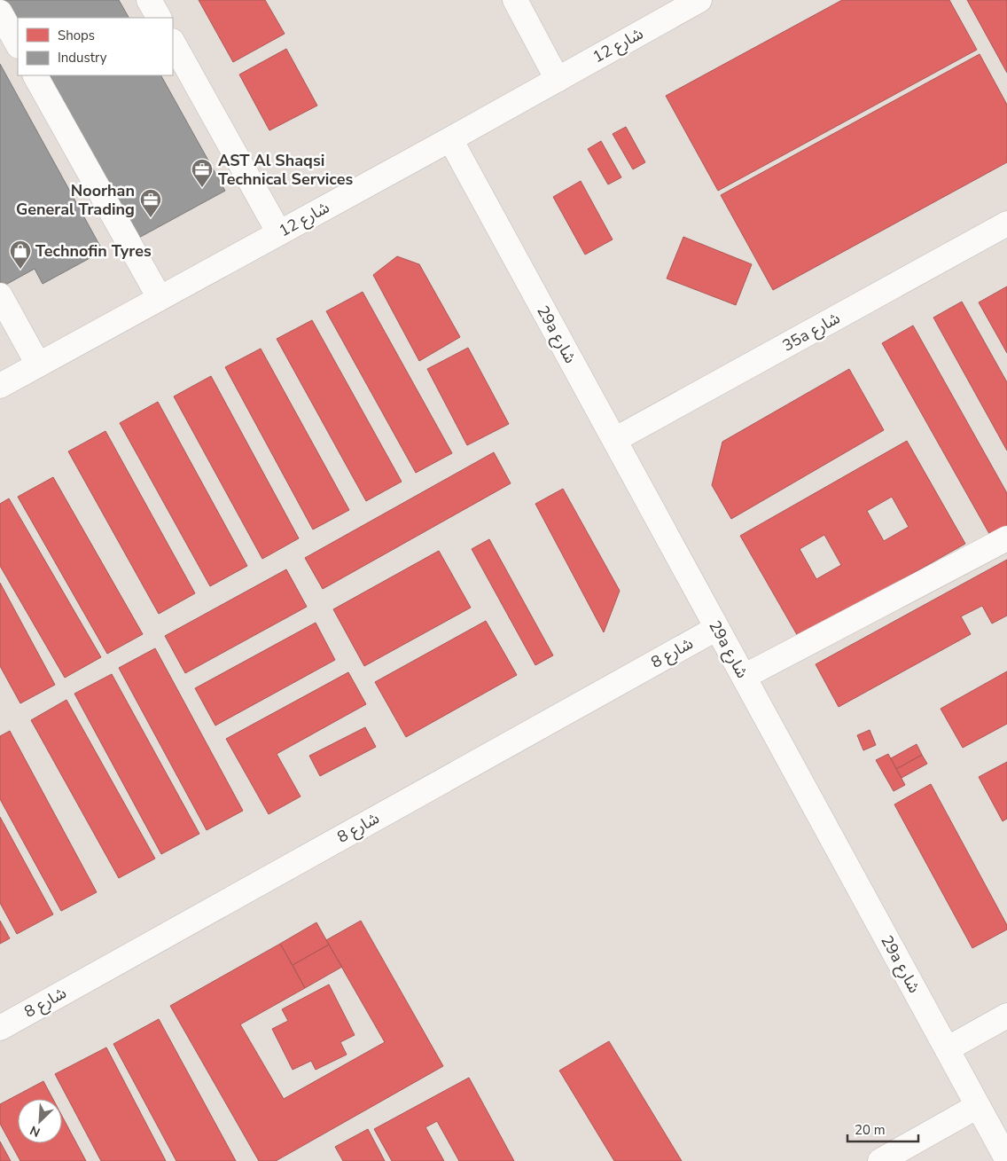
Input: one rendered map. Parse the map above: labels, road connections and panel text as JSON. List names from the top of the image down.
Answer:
{
  "streets": {
    "street": [
      "شارع 12",
      "35a شارع",
      "29a شارع",
      "شارع 8"
    ]
  },
  "crossings": [
    ["شارع 12", "29a شارع"],
    ["35a شارع", "29a شارع"],
    ["29a شارع", "شارع 8"]
  ],
  "places": {
    "office": ["AST Al Shaqsi Technical Services", "Noorhan General Trading"],
    "shop": ["Technofin Tyres"]
  },
  "legend": ["Shops", "Industry"],
  "scale_bar": "20 m",
  "north": "bottom left"
}
